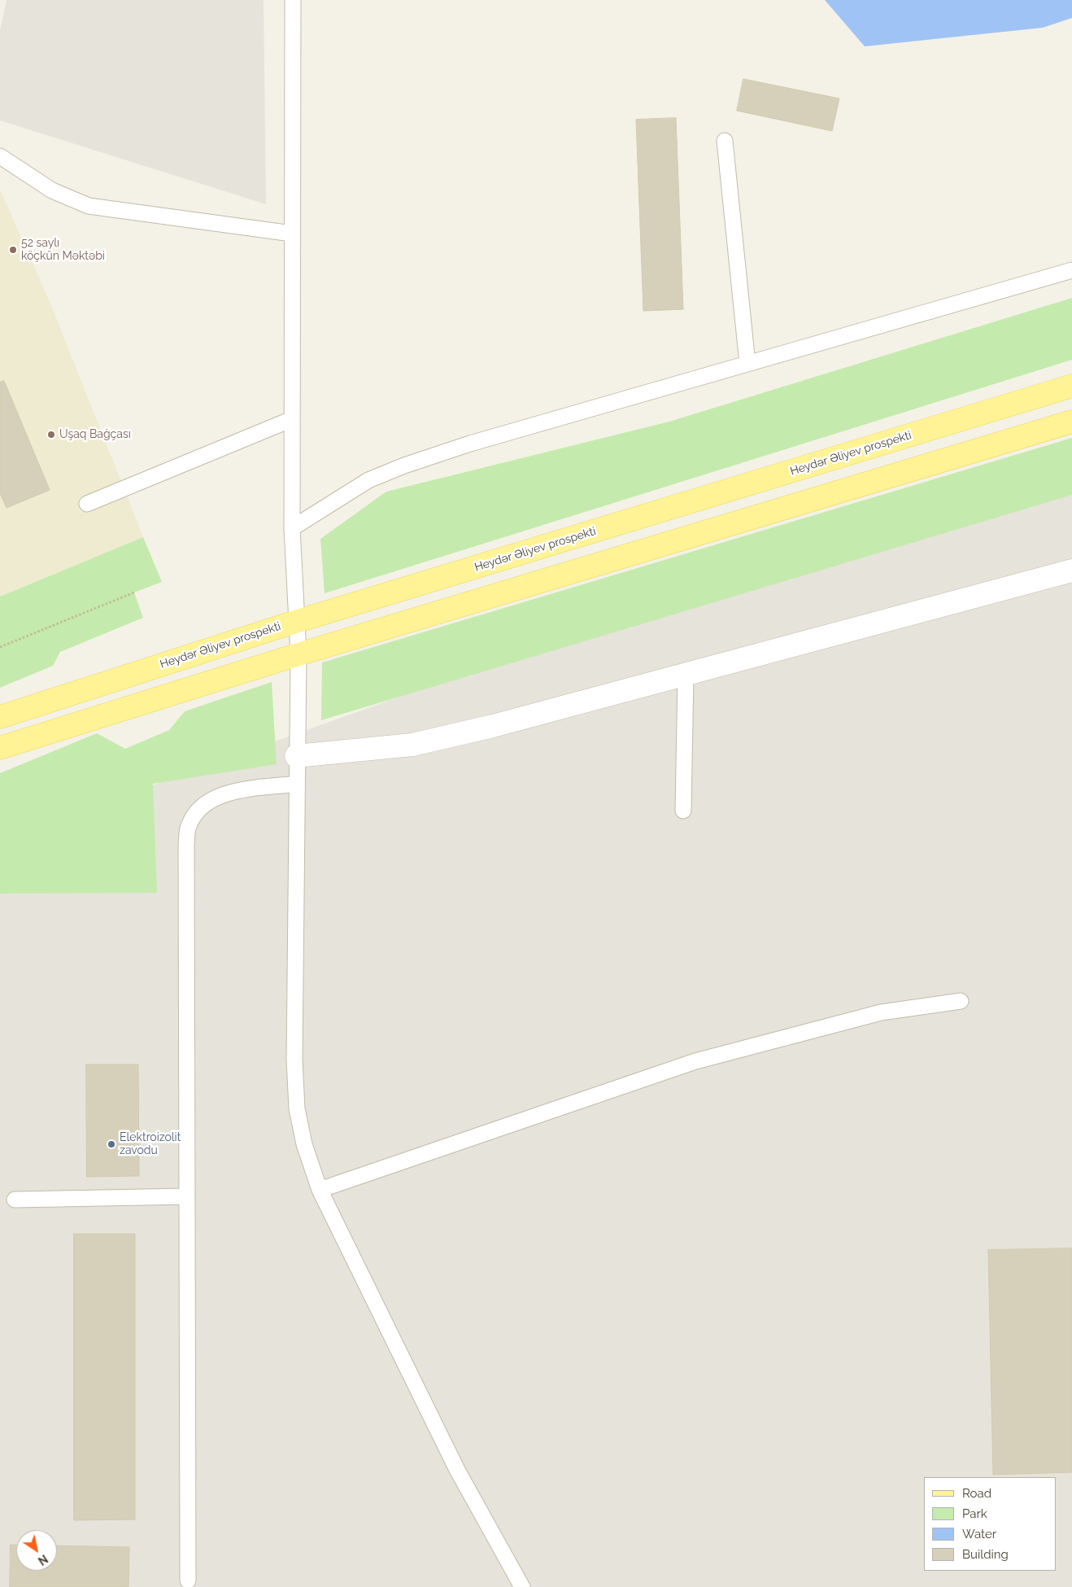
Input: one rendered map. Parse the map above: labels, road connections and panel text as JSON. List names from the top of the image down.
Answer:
{
  "streets": {
    "main road": ["Heydər Əliyev prospekti"]
  },
  "places": ["52 saylı köçkün Məktəbi", "Uşaq Bağçası", "Elektroizolit zavodu"],
  "legend": [
    "Road",
    "Park",
    "Water",
    "Building"
  ],
  "north": "bottom right"
}
